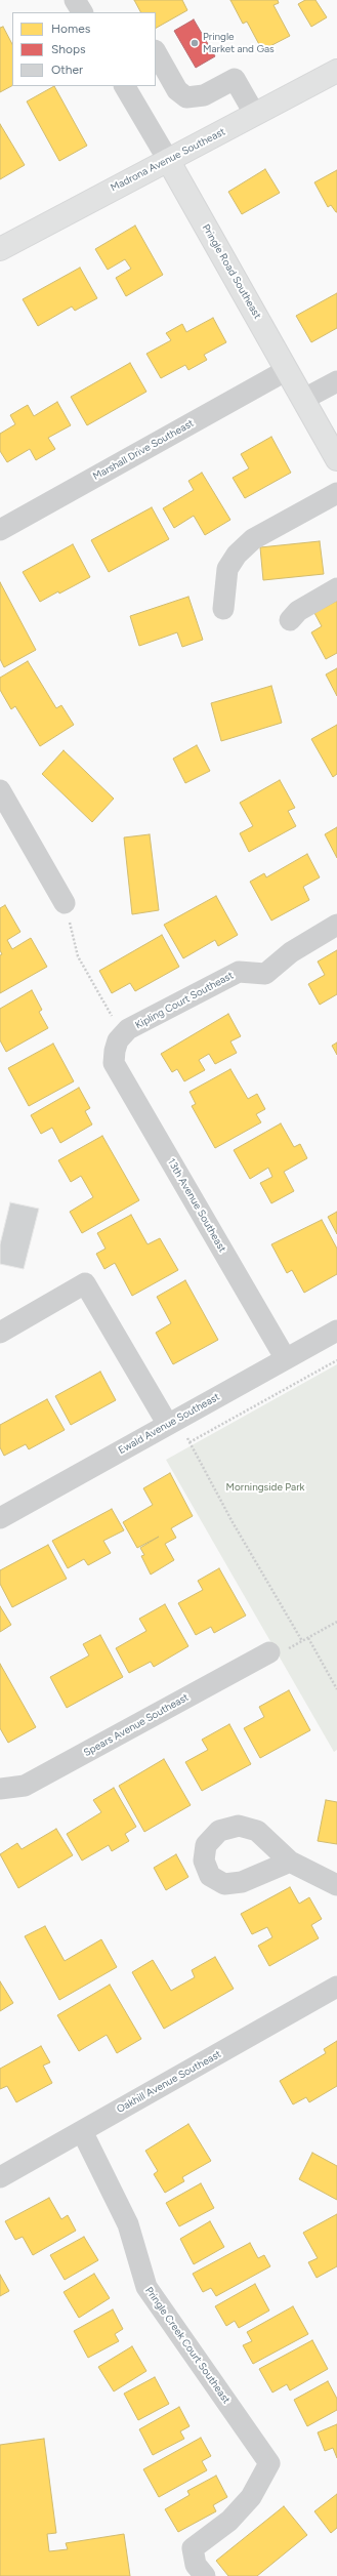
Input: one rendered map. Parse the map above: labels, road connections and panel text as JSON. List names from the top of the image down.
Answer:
{
  "streets": {
    "main road": ["Madrona Avenue Southeast", "Pringle Road Southeast"],
    "street": [
      "Marshall Drive Southeast",
      "Kipling Court Southeast",
      "13th Avenue Southeast",
      "Ewald Avenue Southeast",
      "Spears Avenue Southeast",
      "Oakhill Avenue Southeast",
      "Pringle Creek Court Southeast"
    ]
  },
  "crossings": [
    ["Madrona Avenue Southeast", "Pringle Road Southeast"],
    ["Pringle Road Southeast", "Marshall Drive Southeast"],
    ["Kipling Court Southeast", "13th Avenue Southeast"],
    ["13th Avenue Southeast", "Ewald Avenue Southeast"],
    ["Oakhill Avenue Southeast", "Pringle Creek Court Southeast"]
  ],
  "parks": ["Morningside Park"],
  "places": ["Pringle Market and Gas"],
  "legend": ["Homes", "Shops", "Other"]
}
